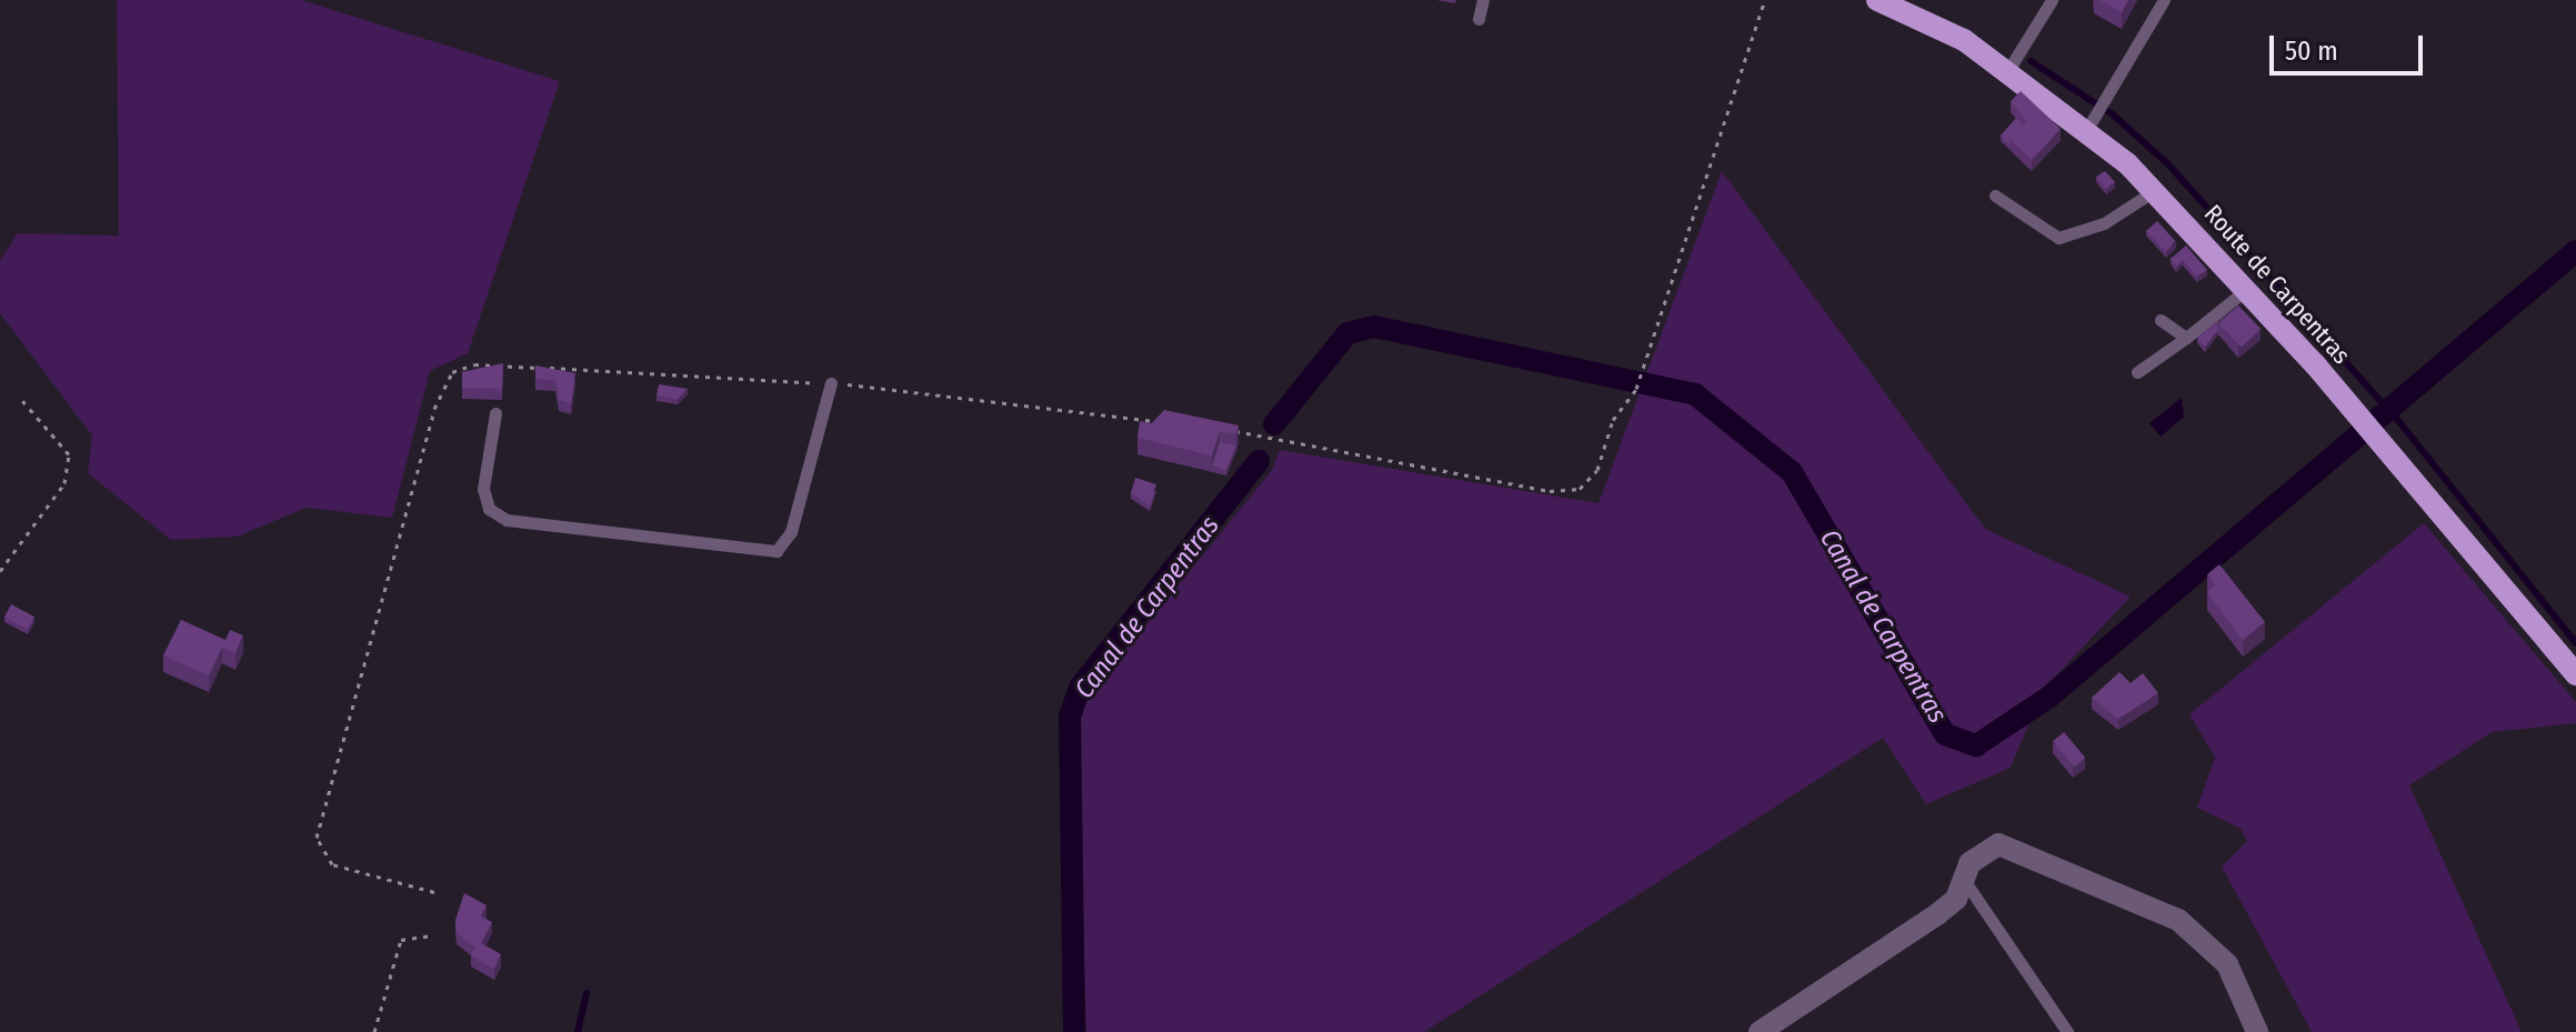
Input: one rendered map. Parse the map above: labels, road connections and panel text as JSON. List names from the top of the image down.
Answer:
{
  "streets": {
    "main road": ["Route de Carpentras"]
  },
  "water": ["Canal de Carpentras"],
  "scale_bar": "50 m"
}
